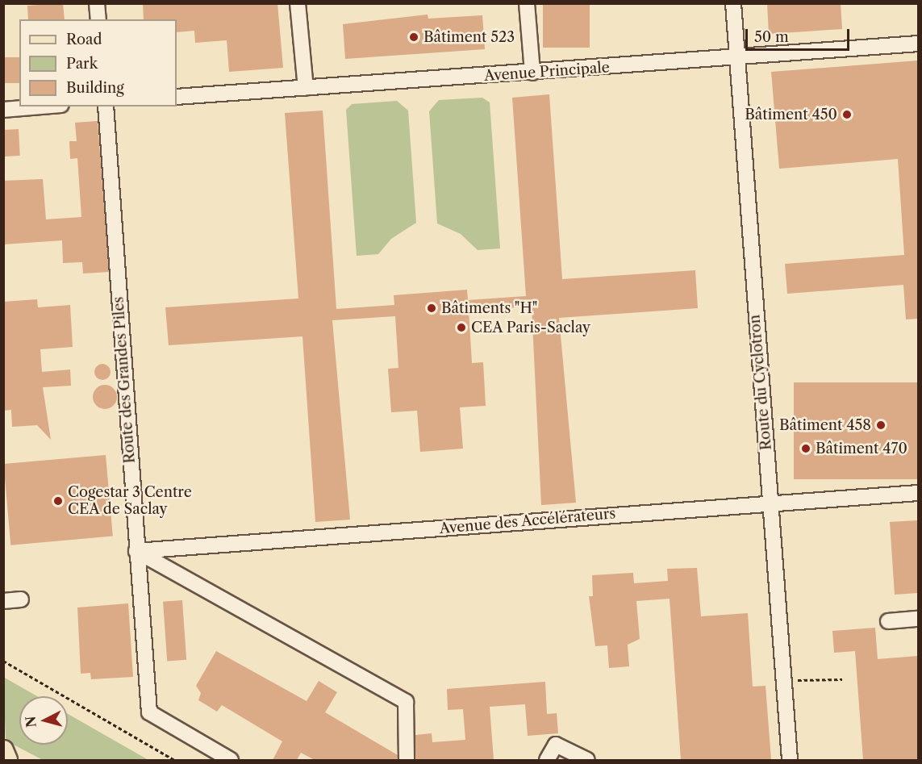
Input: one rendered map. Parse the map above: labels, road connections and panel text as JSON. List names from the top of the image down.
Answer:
{
  "streets": {
    "lane": [
      "Avenue Principale",
      "Route des Grandes Piles",
      "Route du Cyclotron",
      "Avenue des Accélérateurs"
    ]
  },
  "crossings": [
    ["Avenue Principale", "Route du Cyclotron"],
    ["Route des Grandes Piles", "Avenue des Accélérateurs"],
    ["Route du Cyclotron", "Avenue des Accélérateurs"]
  ],
  "places": [
    "Bâtiment 523",
    "Bâtiment 450",
    "Bâtiments \"H\"",
    "CEA Paris-Saclay",
    "Bâtiment 458",
    "Bâtiment 470",
    "Cogestar 3 Centre CEA de Saclay"
  ],
  "legend": ["Road", "Park", "Building"],
  "scale_bar": "50 m",
  "north": "left"
}
